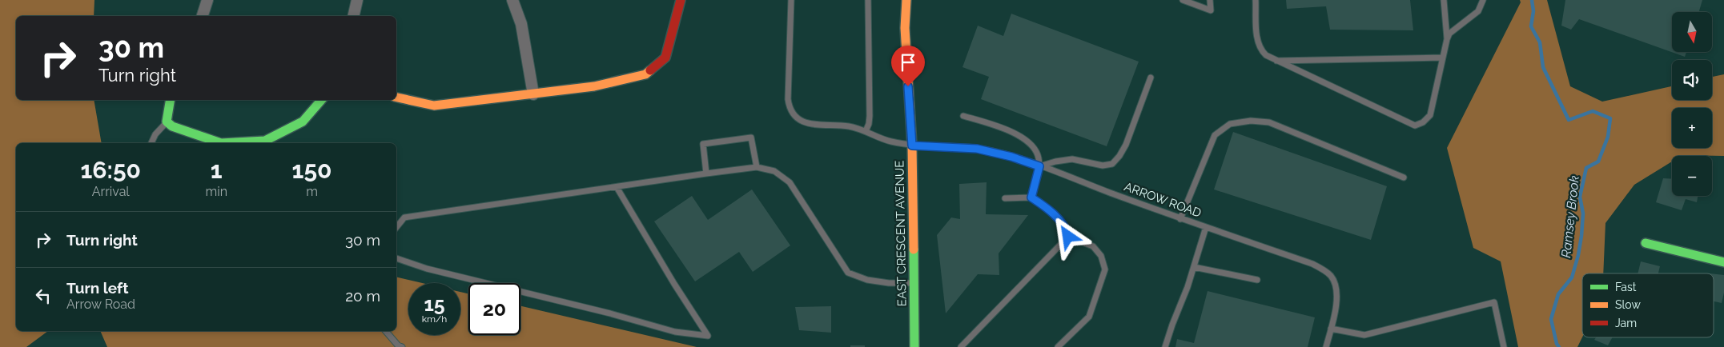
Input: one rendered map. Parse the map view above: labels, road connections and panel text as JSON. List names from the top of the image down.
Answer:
{
  "streets": {
    "street": ["EAST CRESCENT AVENUE"],
    "lane": ["ARROW ROAD"]
  },
  "crossings": [
    ["ARROW ROAD", "EAST CRESCENT AVENUE"]
  ],
  "water": ["Ramsey Brook"],
  "legend": ["Fast", "Slow", "Jam"],
  "north": "bottom",
  "page": {
    "map_buttons": ["+", "−"],
    "turn": ["30 m", "Turn right"],
    "eta": [
      "16:50",
      "Arrival",
      "1",
      "min",
      "150",
      "m"
    ],
    "list": [
      {
        "name": "Turn right",
        "value": "30 m"
      },
      {
        "name": "Turn left",
        "note": "Arrow Road",
        "value": "20 m"
      }
    ],
    "speed": "15 km/h",
    "limit": "20"
  }
}
